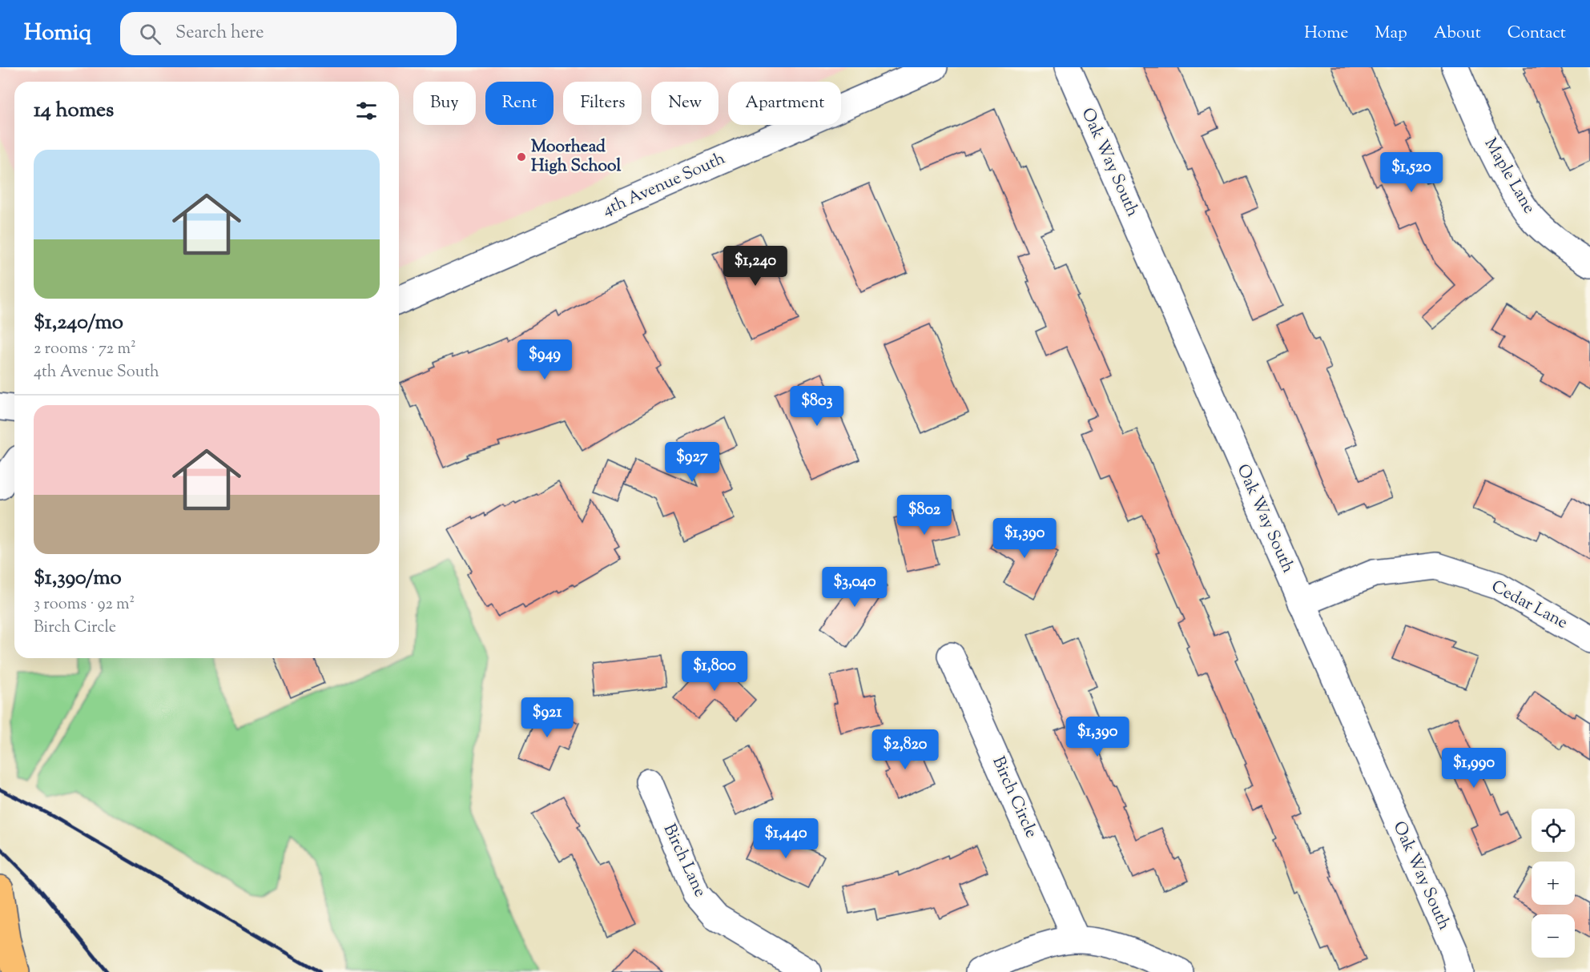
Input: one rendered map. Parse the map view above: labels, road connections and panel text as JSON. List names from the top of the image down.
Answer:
{
  "streets": {
    "street": [
      "Oak Way South",
      "Maple Lane",
      "4th Avenue South",
      "Cedar Lane",
      "Birch Circle",
      "Birch Lane"
    ]
  },
  "crossings": [
    ["Oak Way South", "Cedar Lane"]
  ],
  "places": ["Moorhead High School"],
  "page": {
    "header": "Homiq",
    "search": "Search here",
    "nav": [
      "Home",
      "Map",
      "About",
      "Contact"
    ],
    "chip": [
      "Buy",
      "Rent",
      "Filters",
      "New",
      "Apartment"
    ],
    "heading": "14 homes",
    "list": [
      {
        "name": "$1,240/mo",
        "note": "2 rooms · 72 m² · 4th Avenue South"
      },
      {
        "name": "$1,390/mo",
        "note": "3 rooms · 92 m² · Birch Circle"
      }
    ],
    "price": [
      "$1,520",
      "$1,240",
      "$949",
      "$803",
      "$927",
      "$802",
      "$1,390",
      "$3,040",
      "$1,800",
      "$921",
      "$1,390",
      "$2,820",
      "$1,990",
      "$1,440"
    ],
    "map_buttons": ["+", "−"]
  }
}
